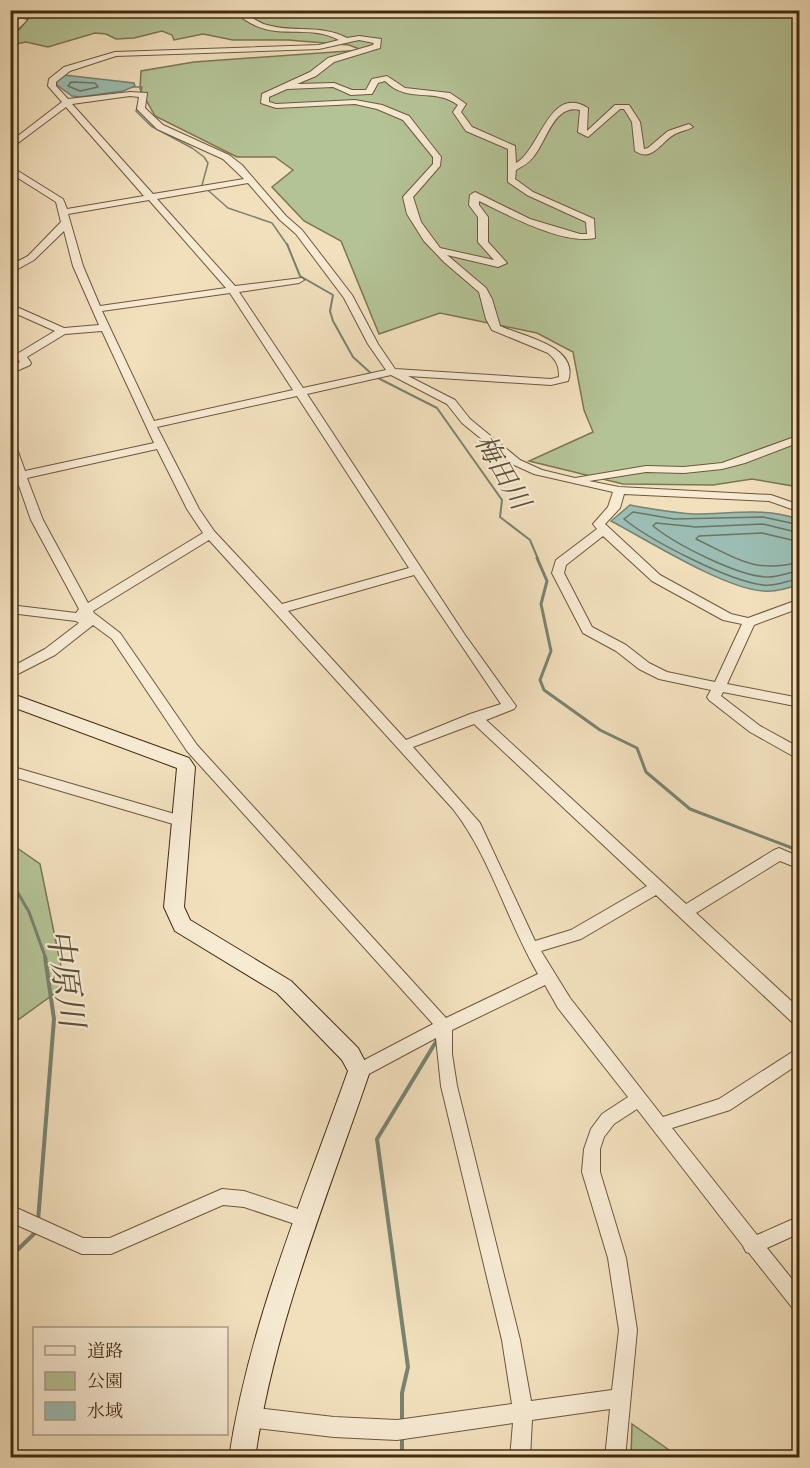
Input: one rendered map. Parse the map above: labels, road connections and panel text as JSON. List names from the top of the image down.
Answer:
{
  "water": ["梅田川", "中原川"],
  "legend": ["道路", "公園", "水域"]
}
